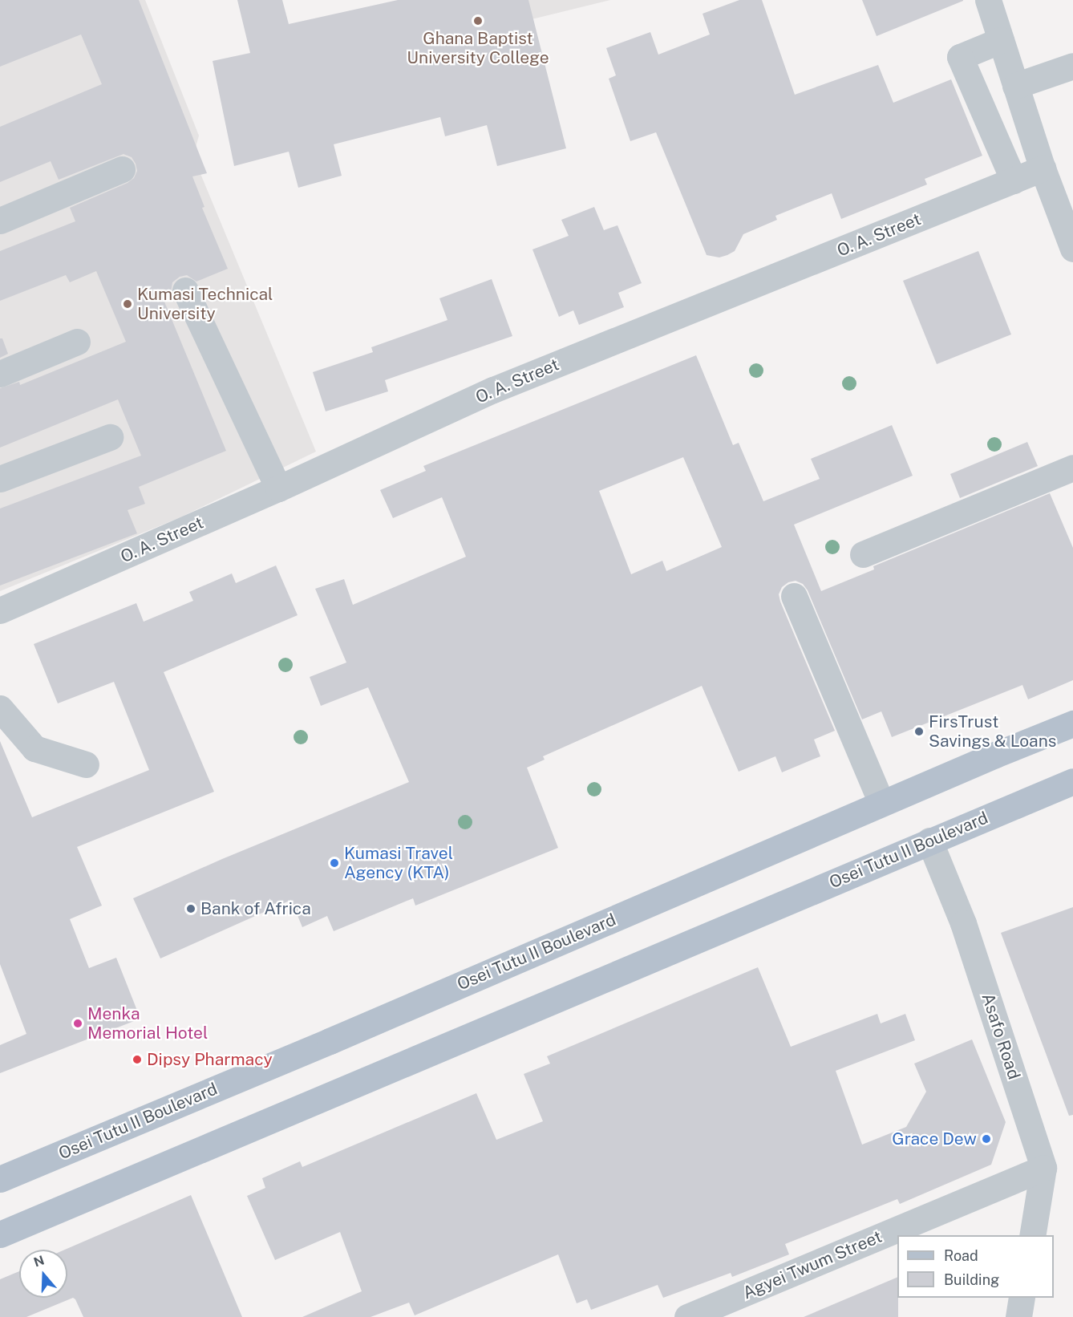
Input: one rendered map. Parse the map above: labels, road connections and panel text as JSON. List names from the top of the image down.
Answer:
{
  "streets": {
    "main road": ["Osei Tutu II Boulevard"],
    "street": ["O. A. Street", "Asafo Road", "Agyei Twum Street"]
  },
  "crossings": [
    ["Osei Tutu II Boulevard", "Asafo Road"],
    ["Asafo Road", "Agyei Twum Street"]
  ],
  "places": [
    "Ghana Baptist University College",
    "Kumasi Technical University",
    "FirsTrust Savings & Loans",
    "Kumasi Travel Agency (KTA)",
    "Bank of Africa",
    "Menka Memorial Hotel",
    "Dipsy Pharmacy",
    "Grace Dew"
  ],
  "legend": ["Road", "Building"],
  "north": "top"
}
